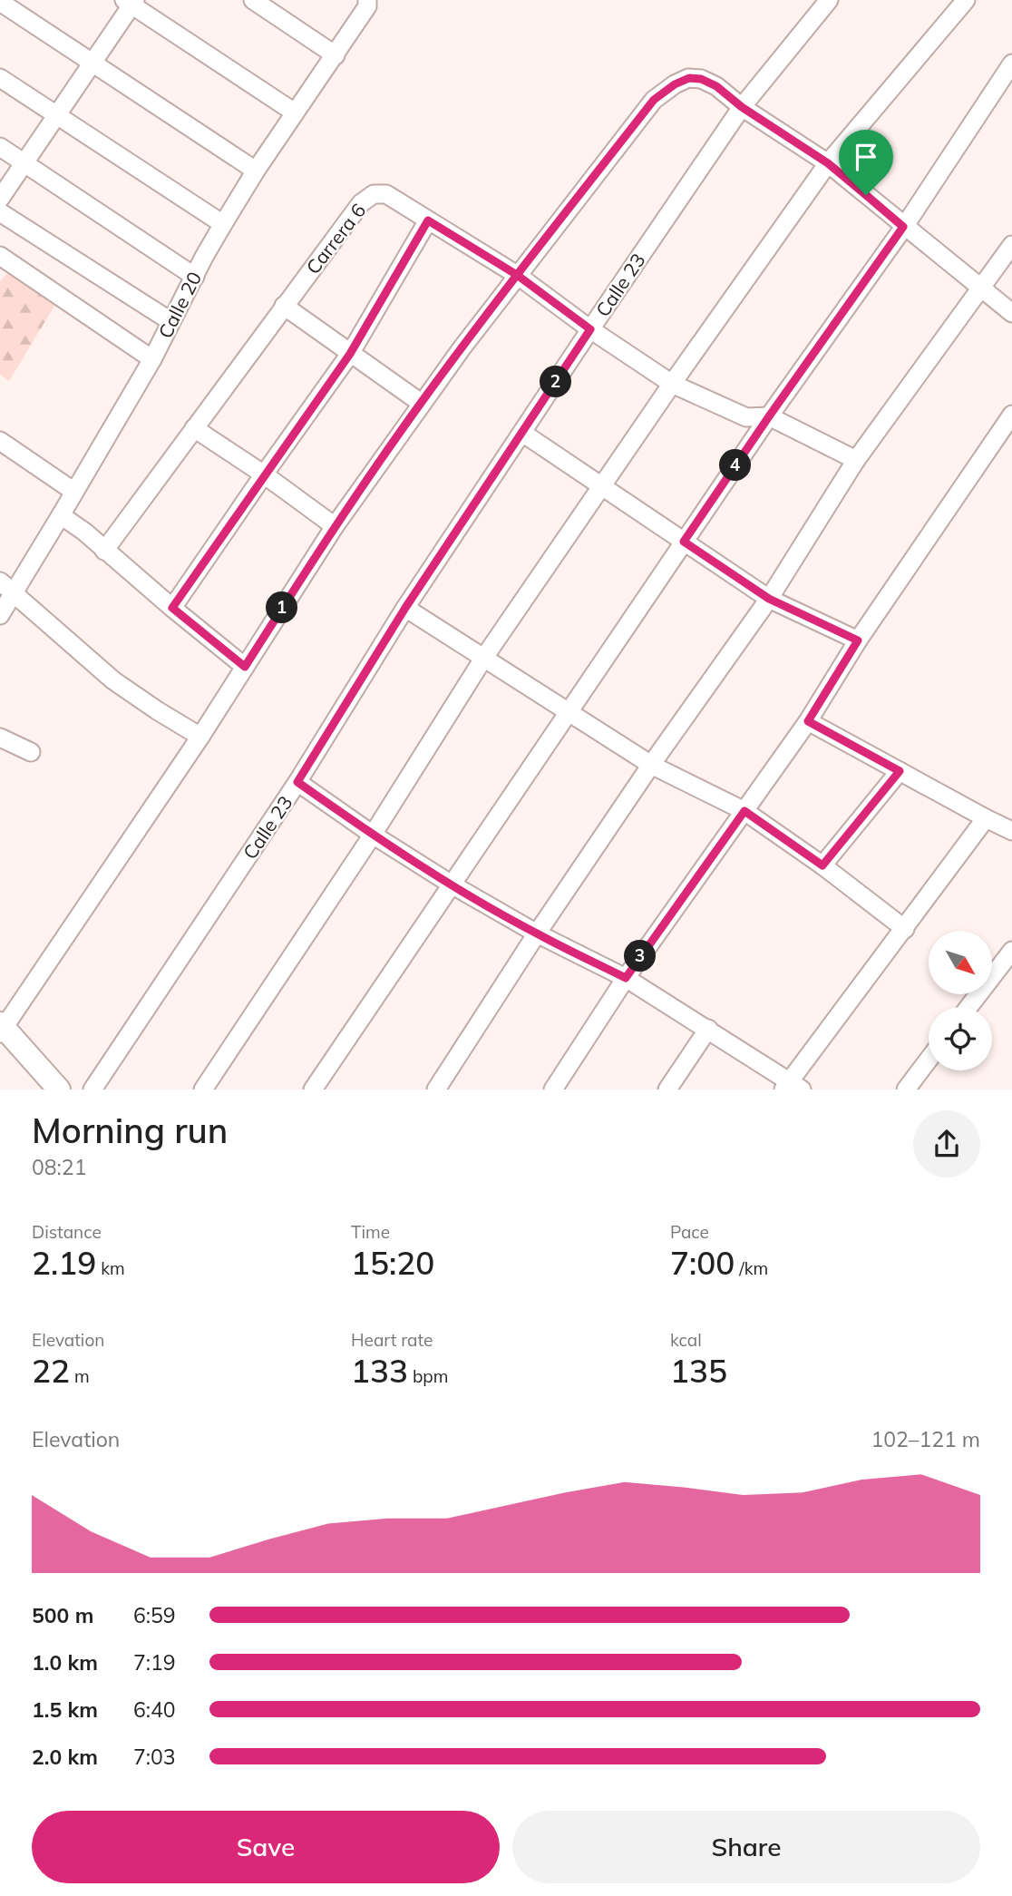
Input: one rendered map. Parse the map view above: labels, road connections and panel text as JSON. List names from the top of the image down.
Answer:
{
  "streets": {
    "street": ["Carrera 6", "Calle 23", "Calle 20"]
  },
  "crossings": [
    ["Carrera 6", "Calle 23"]
  ],
  "north": "bottom right",
  "page": {
    "pins": [
      "2",
      "4",
      "1",
      "3"
    ],
    "heading": ["Morning run", "08:21"],
    "stats": [
      ["Distance", "2.19 km"],
      ["Time", "15:20"],
      ["Pace", "7:00 /km"],
      ["Elevation", "22 m"],
      ["Heart rate", "133 bpm"],
      ["kcal", "135"]
    ],
    "chart": ["Elevation", "102–121 m"],
    "list": [
      {
        "name": "500 m",
        "note": "6:59"
      },
      {
        "name": "1.0 km",
        "note": "7:19"
      },
      {
        "name": "1.5 km",
        "note": "6:40"
      },
      {
        "name": "2.0 km",
        "note": "7:03"
      }
    ],
    "buttons": ["Save", "Share"]
  }
}
